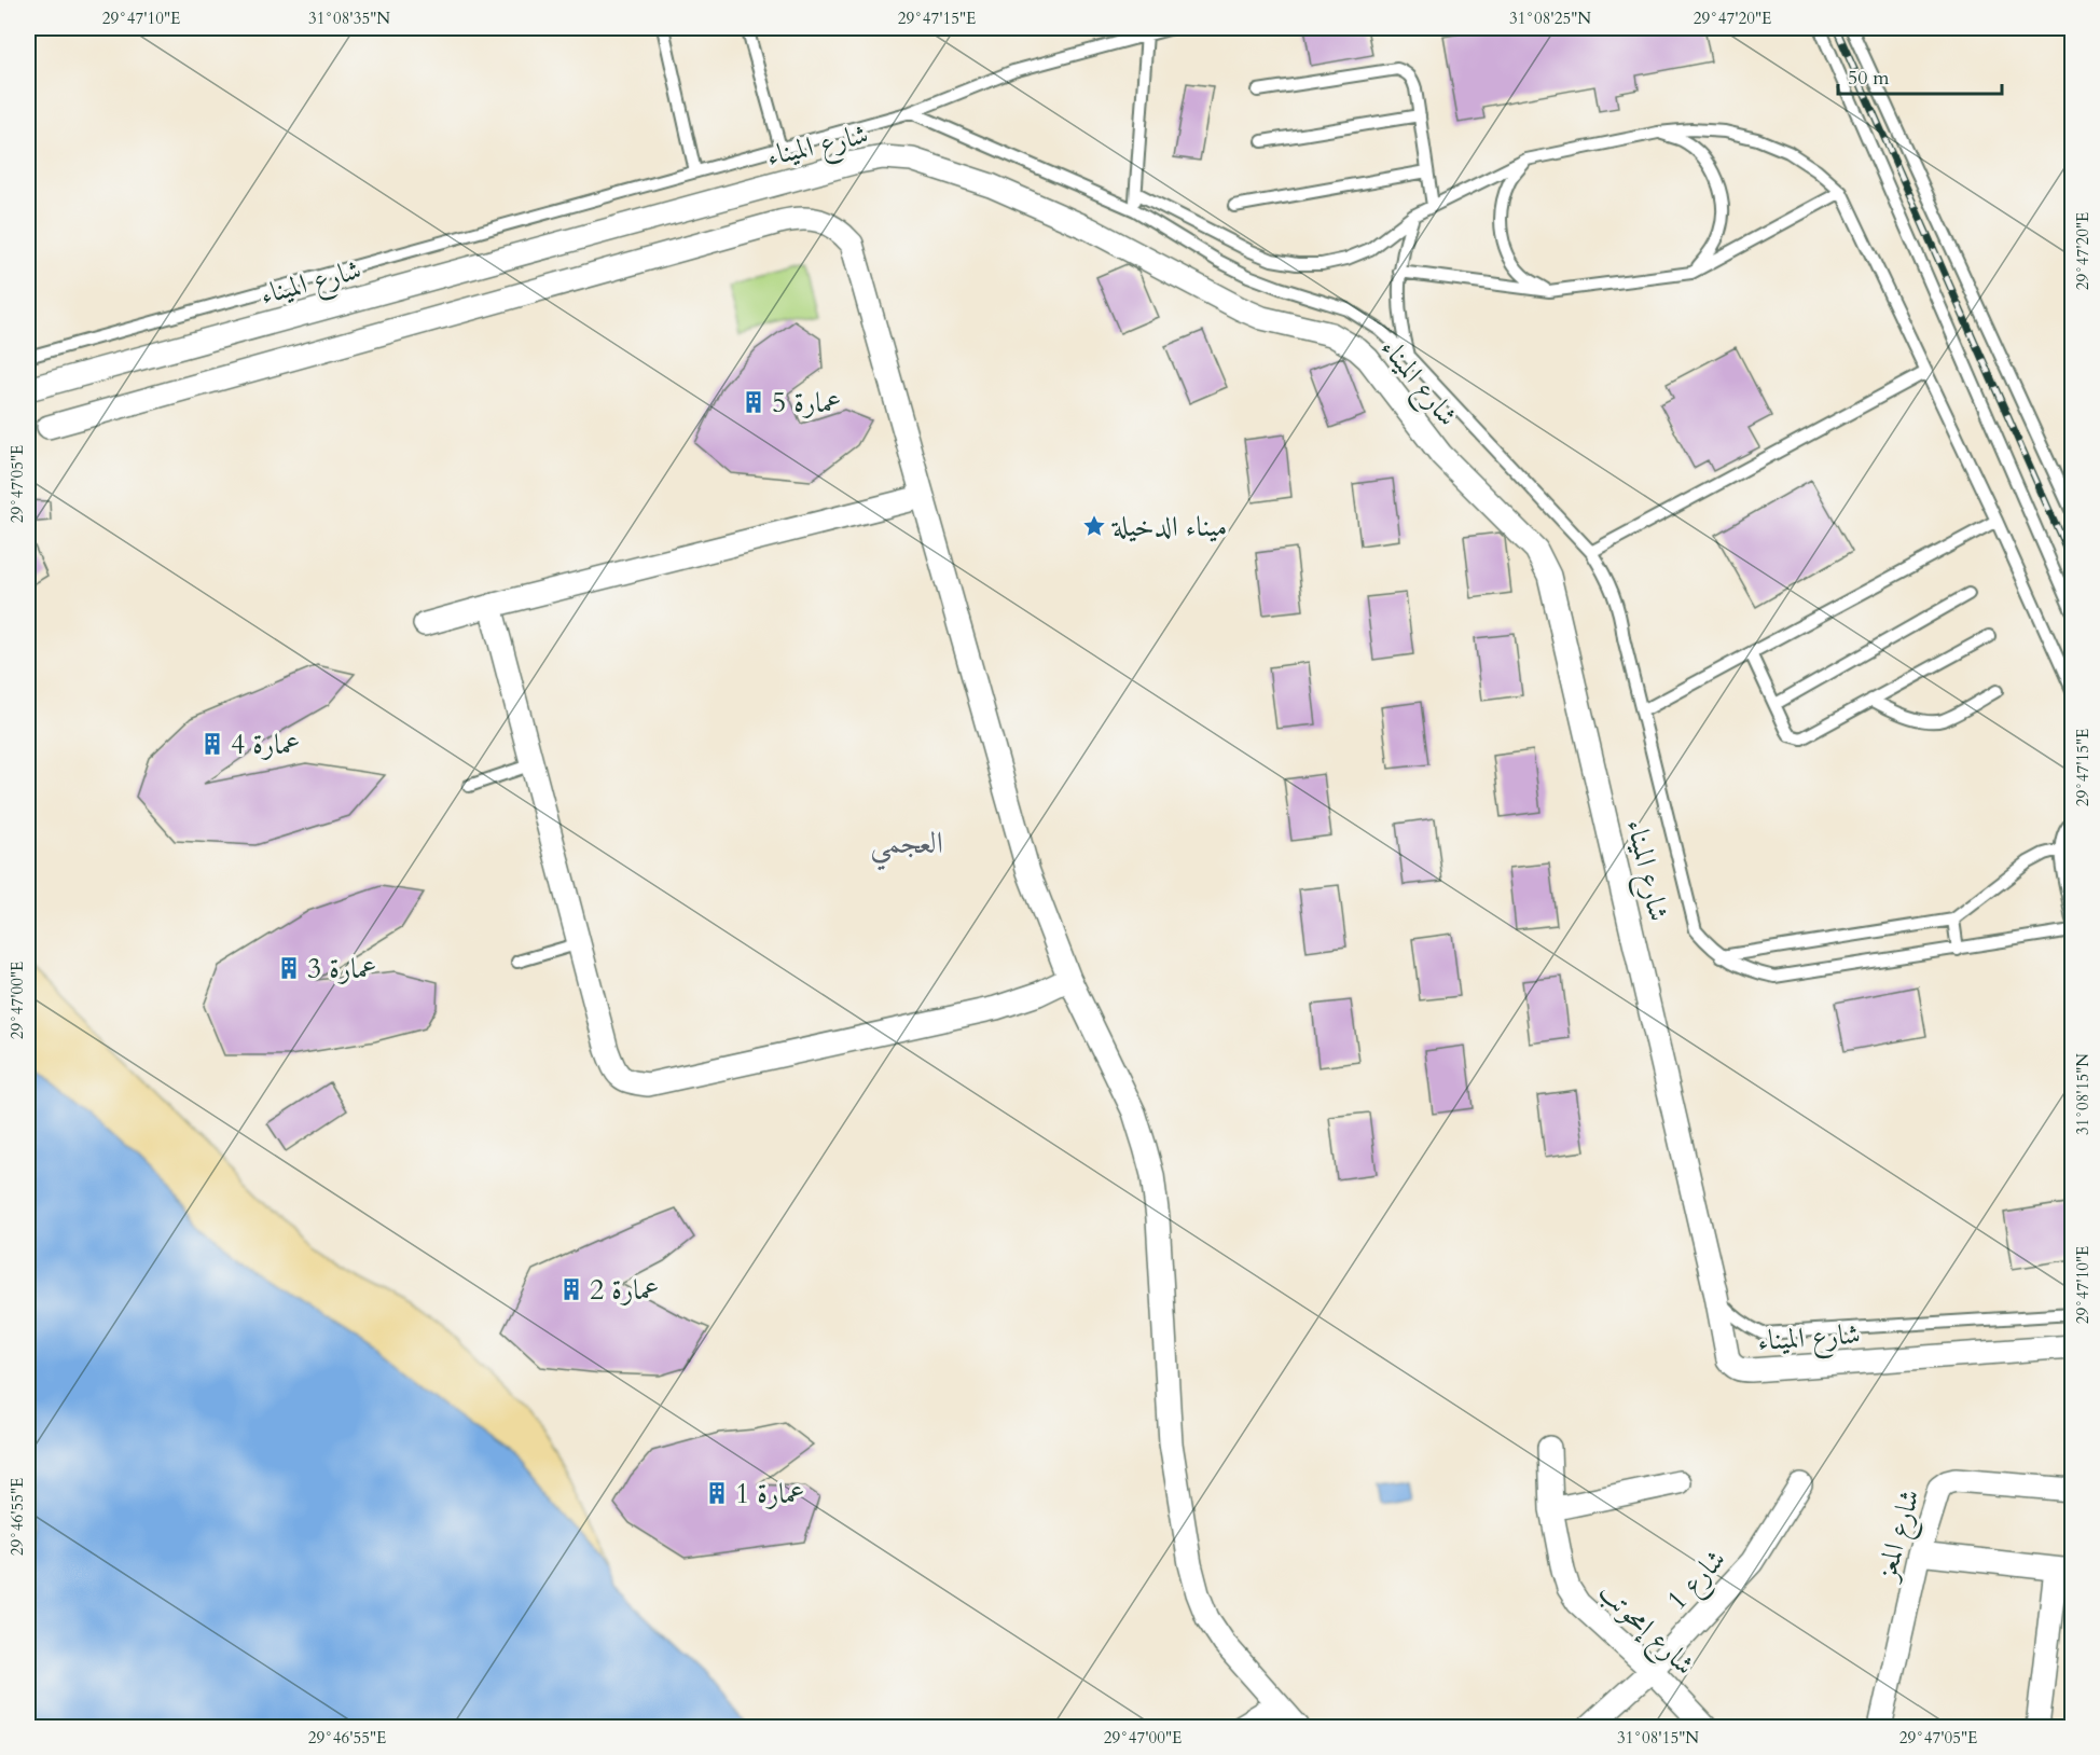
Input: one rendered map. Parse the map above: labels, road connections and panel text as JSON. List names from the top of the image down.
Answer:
{
  "streets": {
    "street": [
      "شارع الميناء",
      "شارع المعز",
      "شارع 1",
      "شارع إمحوتب"
    ]
  },
  "crossings": [
    ["شارع 1", "شارع إمحوتب"]
  ],
  "districts": ["العجمي"],
  "places": {
    "building": [
      "عمارة 5",
      "عمارة 4",
      "عمارة 3",
      "عمارة 2",
      "عمارة 1"
    ],
    "place": ["ميناء الدخيلة"]
  },
  "scale_bar": "50 m",
  "coordinates": [
    "29°47'10\"E",
    "31°08'35\"N",
    "29°47'15\"E",
    "31°08'25\"N",
    "29°47'20\"E",
    "29°47'05\"E",
    "29°47'00\"E",
    "31°08'15\"N",
    "29°46'55\"E"
  ]
}
